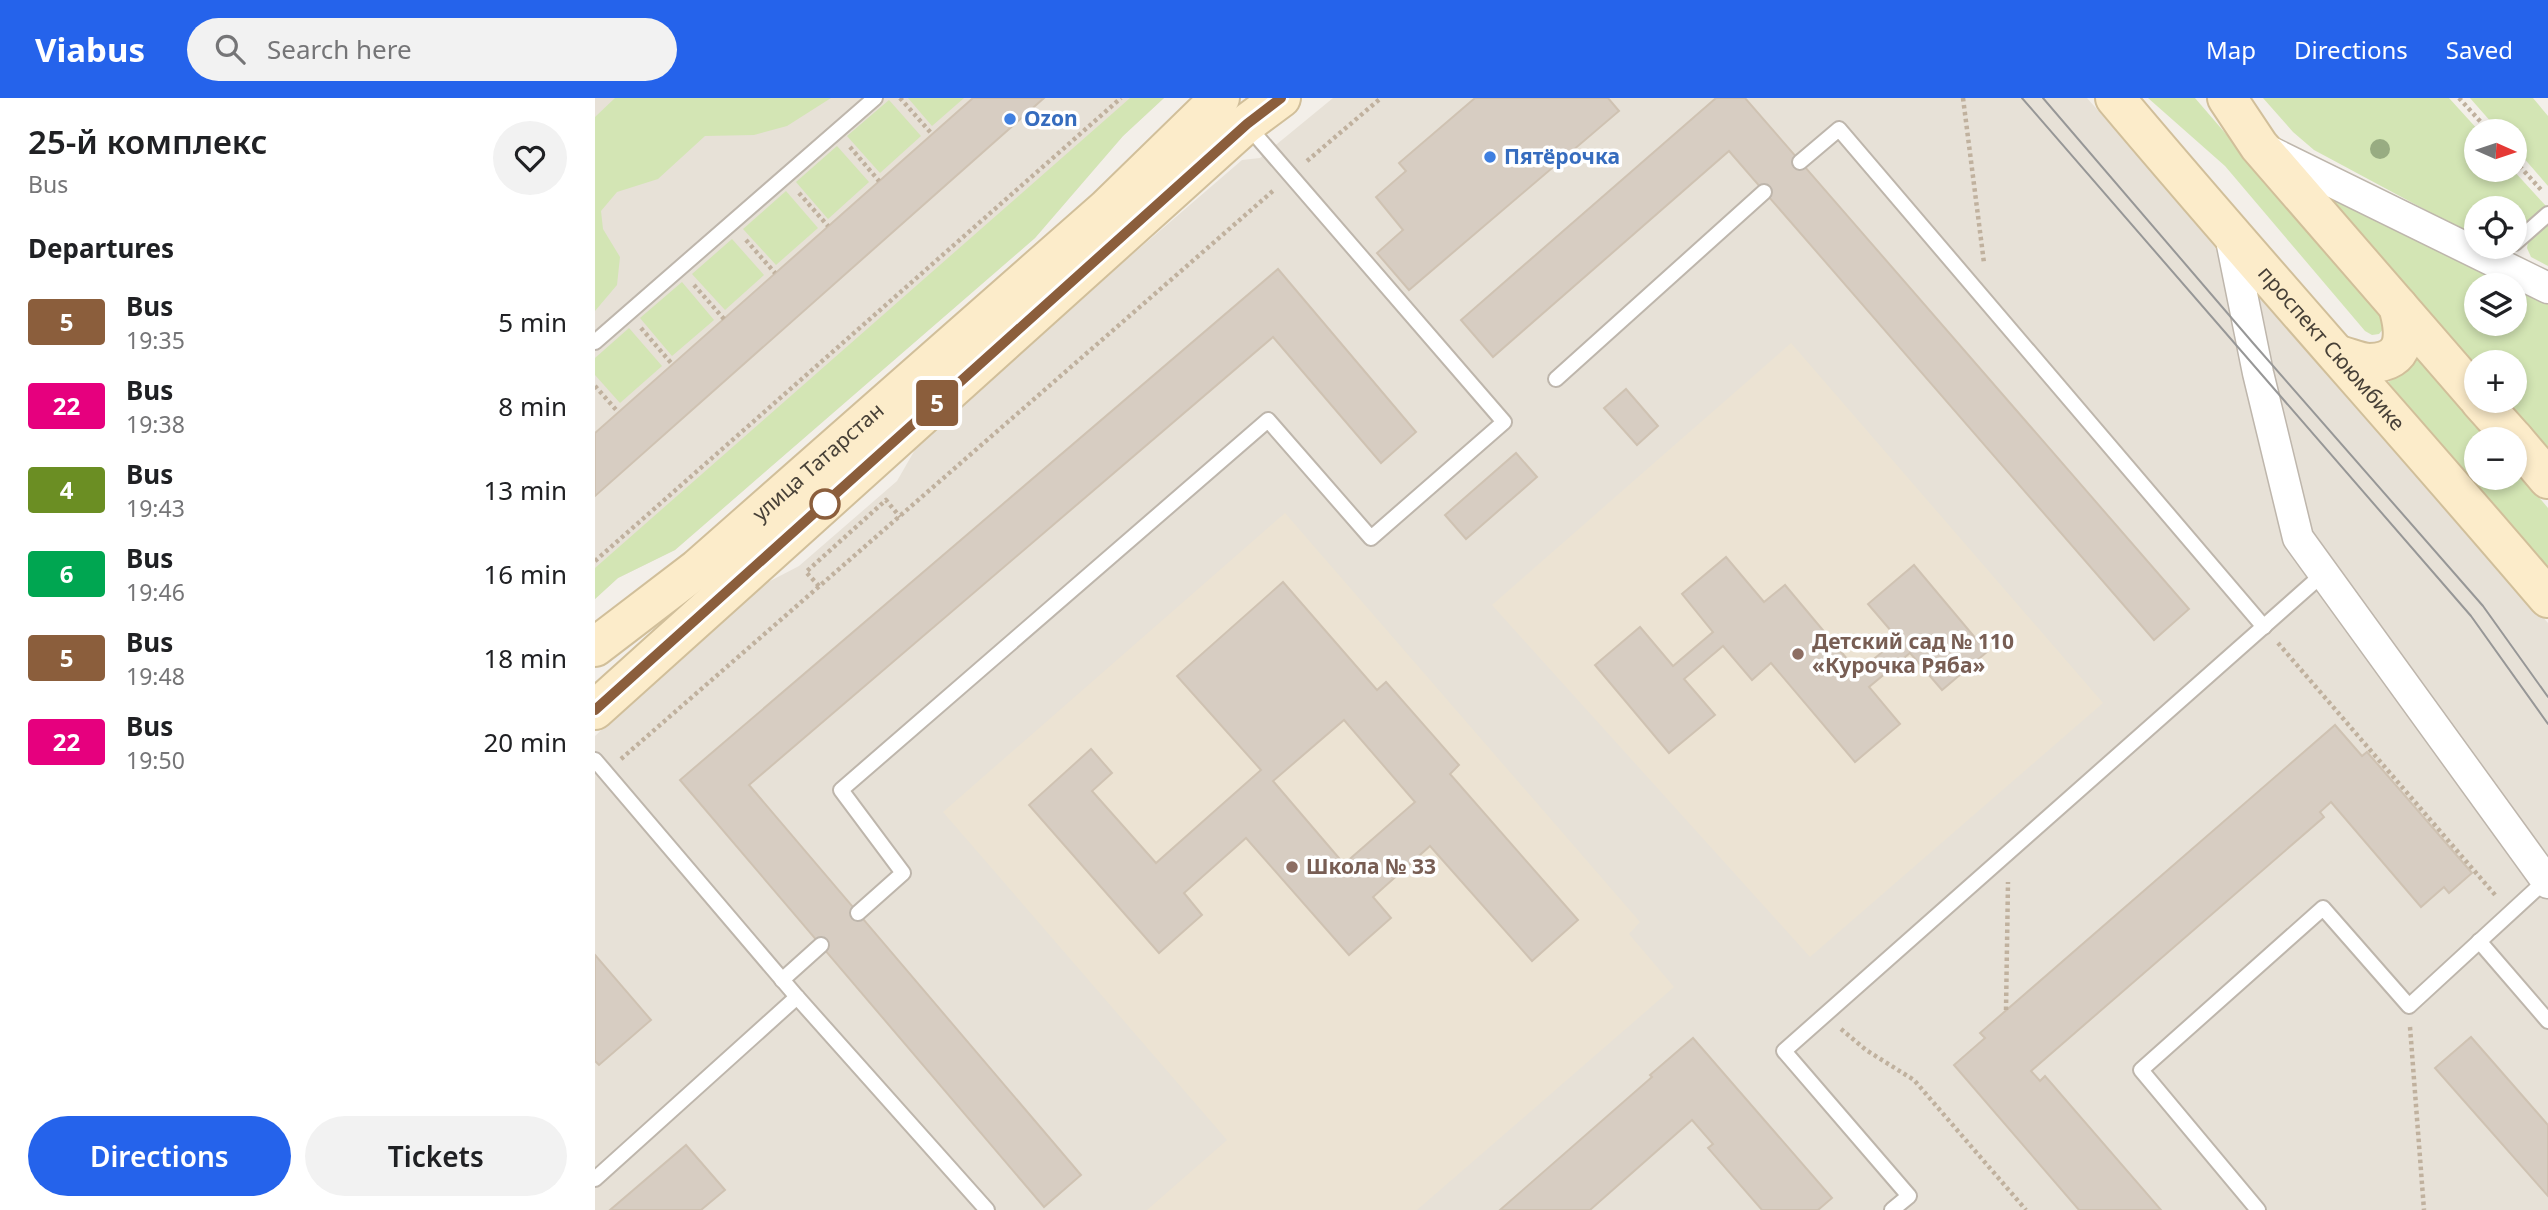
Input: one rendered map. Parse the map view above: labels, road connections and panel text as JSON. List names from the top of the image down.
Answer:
{
  "streets": {
    "street": ["проспект Сююмбике", "улица Татарстан"]
  },
  "places": [
    "Ozon",
    "Пятёрочка",
    "Детский сад № 110 «Курочка Ряба»",
    "Школа № 33"
  ],
  "lines": ["bus line 5"],
  "north": "right",
  "page": {
    "header": "Viabus",
    "search": "Search here",
    "nav": ["Map", "Directions", "Saved"],
    "heading": [
      ["25-й комплекс", "Bus"],
      "Departures"
    ],
    "on_map": "5",
    "map_buttons": ["+", "−"],
    "list": [
      {
        "mark": "5",
        "name": "Bus",
        "note": "19:35",
        "value": "5 min"
      },
      {
        "mark": "22",
        "name": "Bus",
        "note": "19:38",
        "value": "8 min"
      },
      {
        "mark": "4",
        "name": "Bus",
        "note": "19:43",
        "value": "13 min"
      },
      {
        "mark": "6",
        "name": "Bus",
        "note": "19:46",
        "value": "16 min"
      },
      {
        "mark": "5",
        "name": "Bus",
        "note": "19:48",
        "value": "18 min"
      },
      {
        "mark": "22",
        "name": "Bus",
        "note": "19:50",
        "value": "20 min"
      }
    ],
    "buttons": ["Directions", "Tickets"]
  }
}
